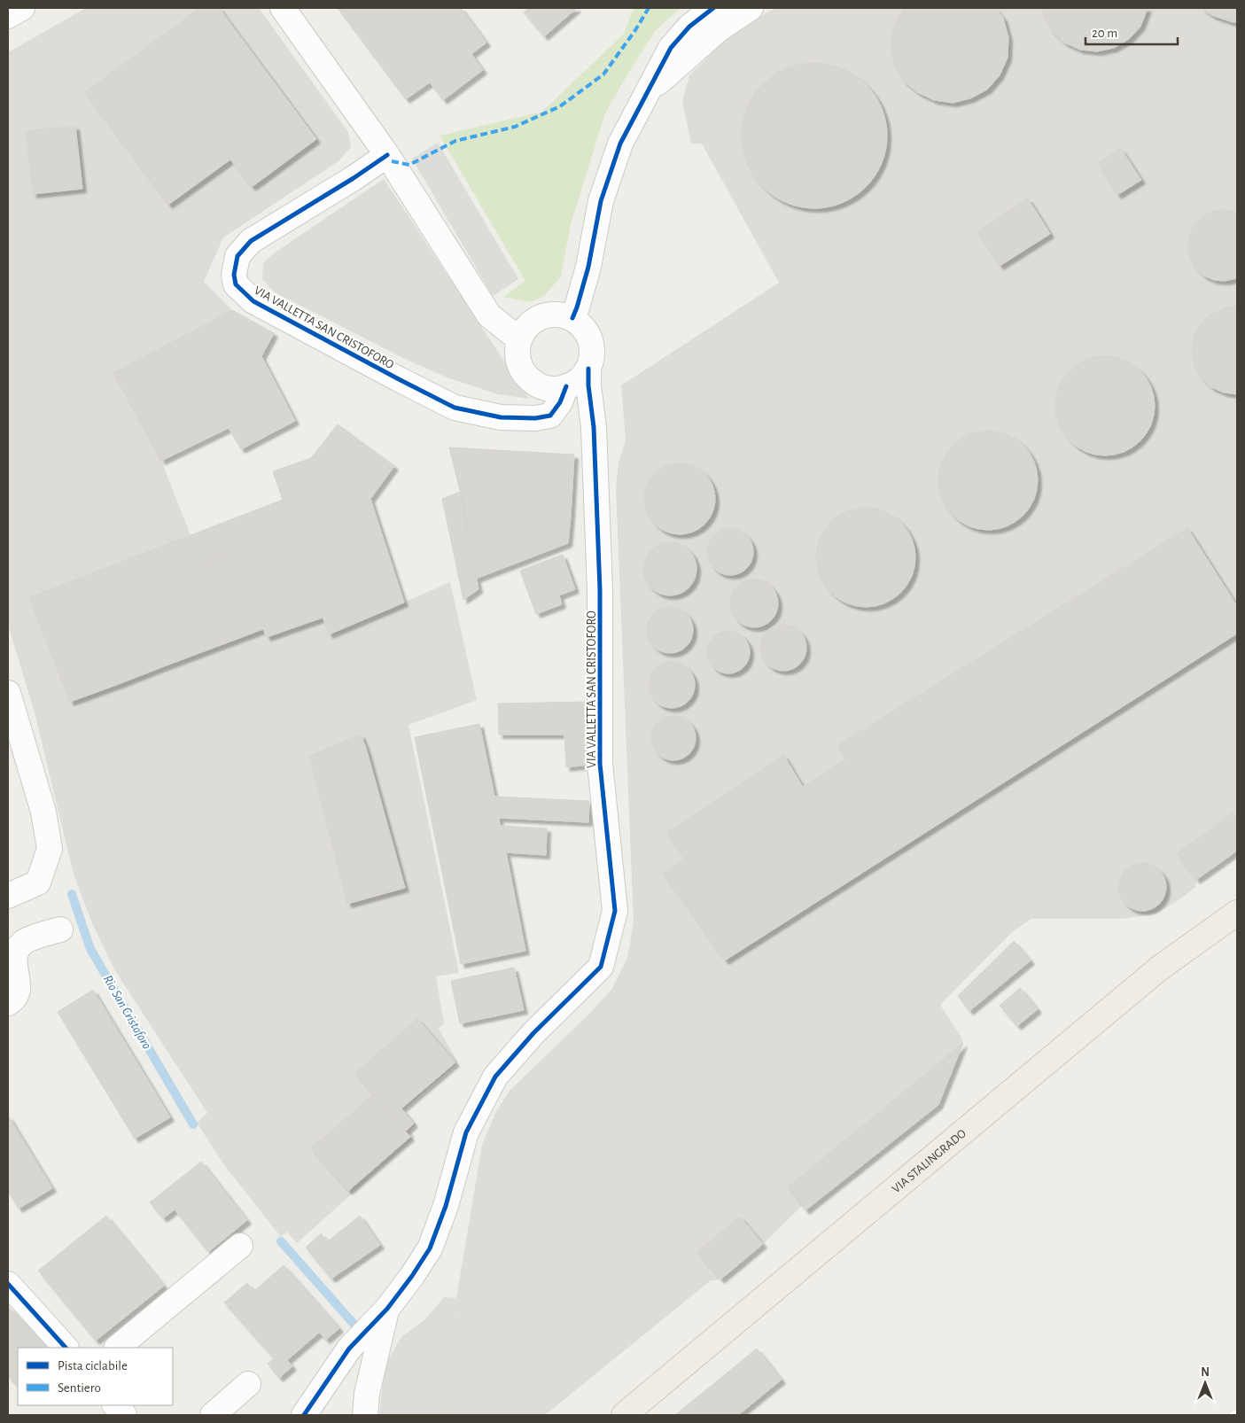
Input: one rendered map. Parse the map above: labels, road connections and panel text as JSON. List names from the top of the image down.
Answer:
{
  "streets": {
    "main road": ["VIA STALINGRADO"],
    "street": ["VIA VALLETTA SAN CRISTOFORO"]
  },
  "water": ["Rio San Cristoforo"],
  "legend": ["Pista ciclabile", "Sentiero"],
  "scale_bar": "20 m",
  "north": "top"
}
